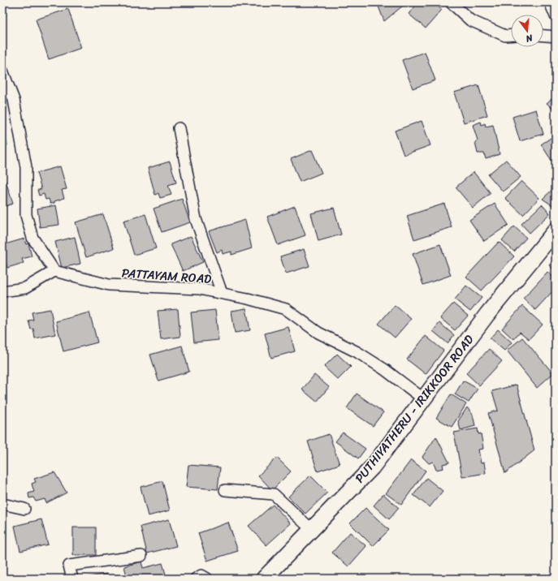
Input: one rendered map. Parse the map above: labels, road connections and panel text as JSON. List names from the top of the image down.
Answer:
{
  "streets": {
    "main road": ["PUTHIYATHERU - IRIKKOOR ROAD"],
    "street": ["PATTAYAM ROAD"]
  },
  "crossings": [
    ["PATTAYAM ROAD", "PUTHIYATHERU - IRIKKOOR ROAD"]
  ],
  "north": "bottom"
}
